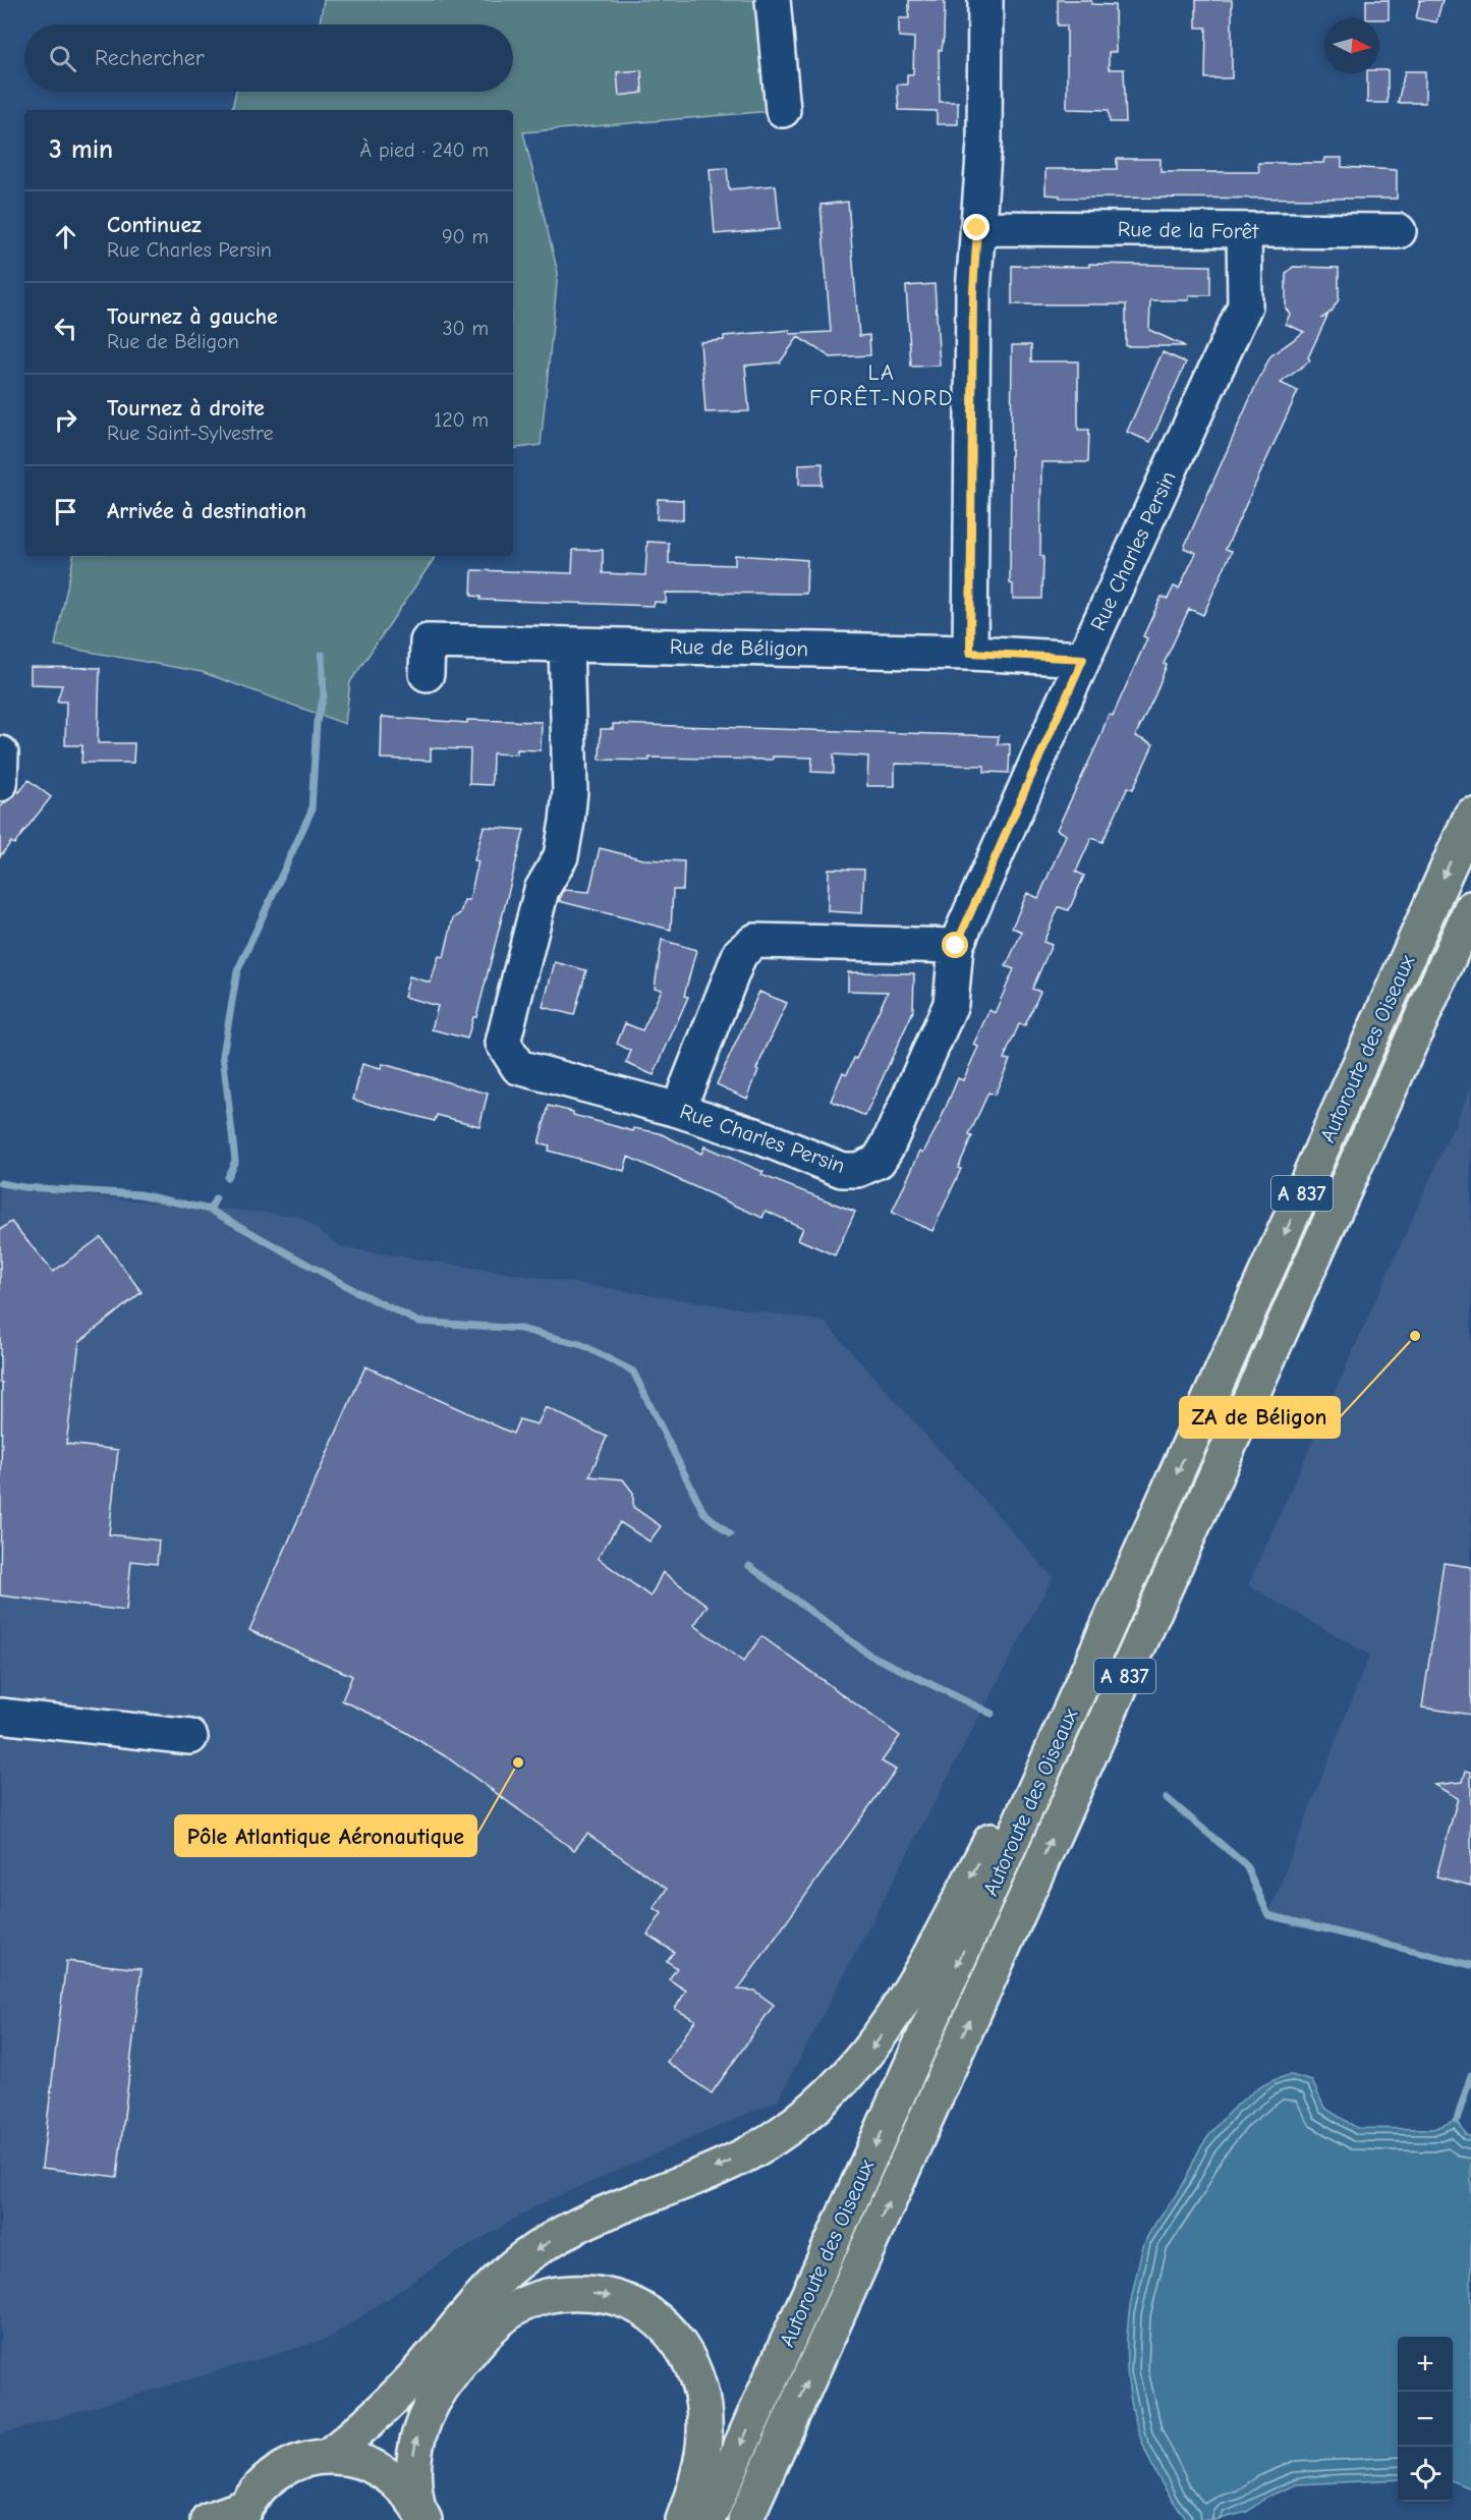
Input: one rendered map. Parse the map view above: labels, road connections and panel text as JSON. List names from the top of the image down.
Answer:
{
  "streets": {
    "main road": ["Autoroute des Oiseaux", "A 837"],
    "street": ["Rue de la Forêt", "Rue Charles Persin", "Rue de Béligon"]
  },
  "crossings": [
    ["Rue de la Forêt", "Rue Charles Persin"],
    ["Rue Charles Persin", "Rue de Béligon"]
  ],
  "districts": ["LA FORÊT-NORD"],
  "places": ["ZA de Béligon", "Pôle Atlantique Aéronautique"],
  "north": "right",
  "page": {
    "search": "Rechercher",
    "heading": ["3 min", "À pied · 240 m"],
    "list": [
      ["Continuez", "Rue Charles Persin", "90 m"],
      ["Tournez à gauche", "Rue de Béligon", "30 m"],
      ["Tournez à droite", "Rue Saint-Sylvestre", "120 m"],
      "Arrivée à destination"
    ],
    "map_buttons": ["+", "−"]
  }
}
